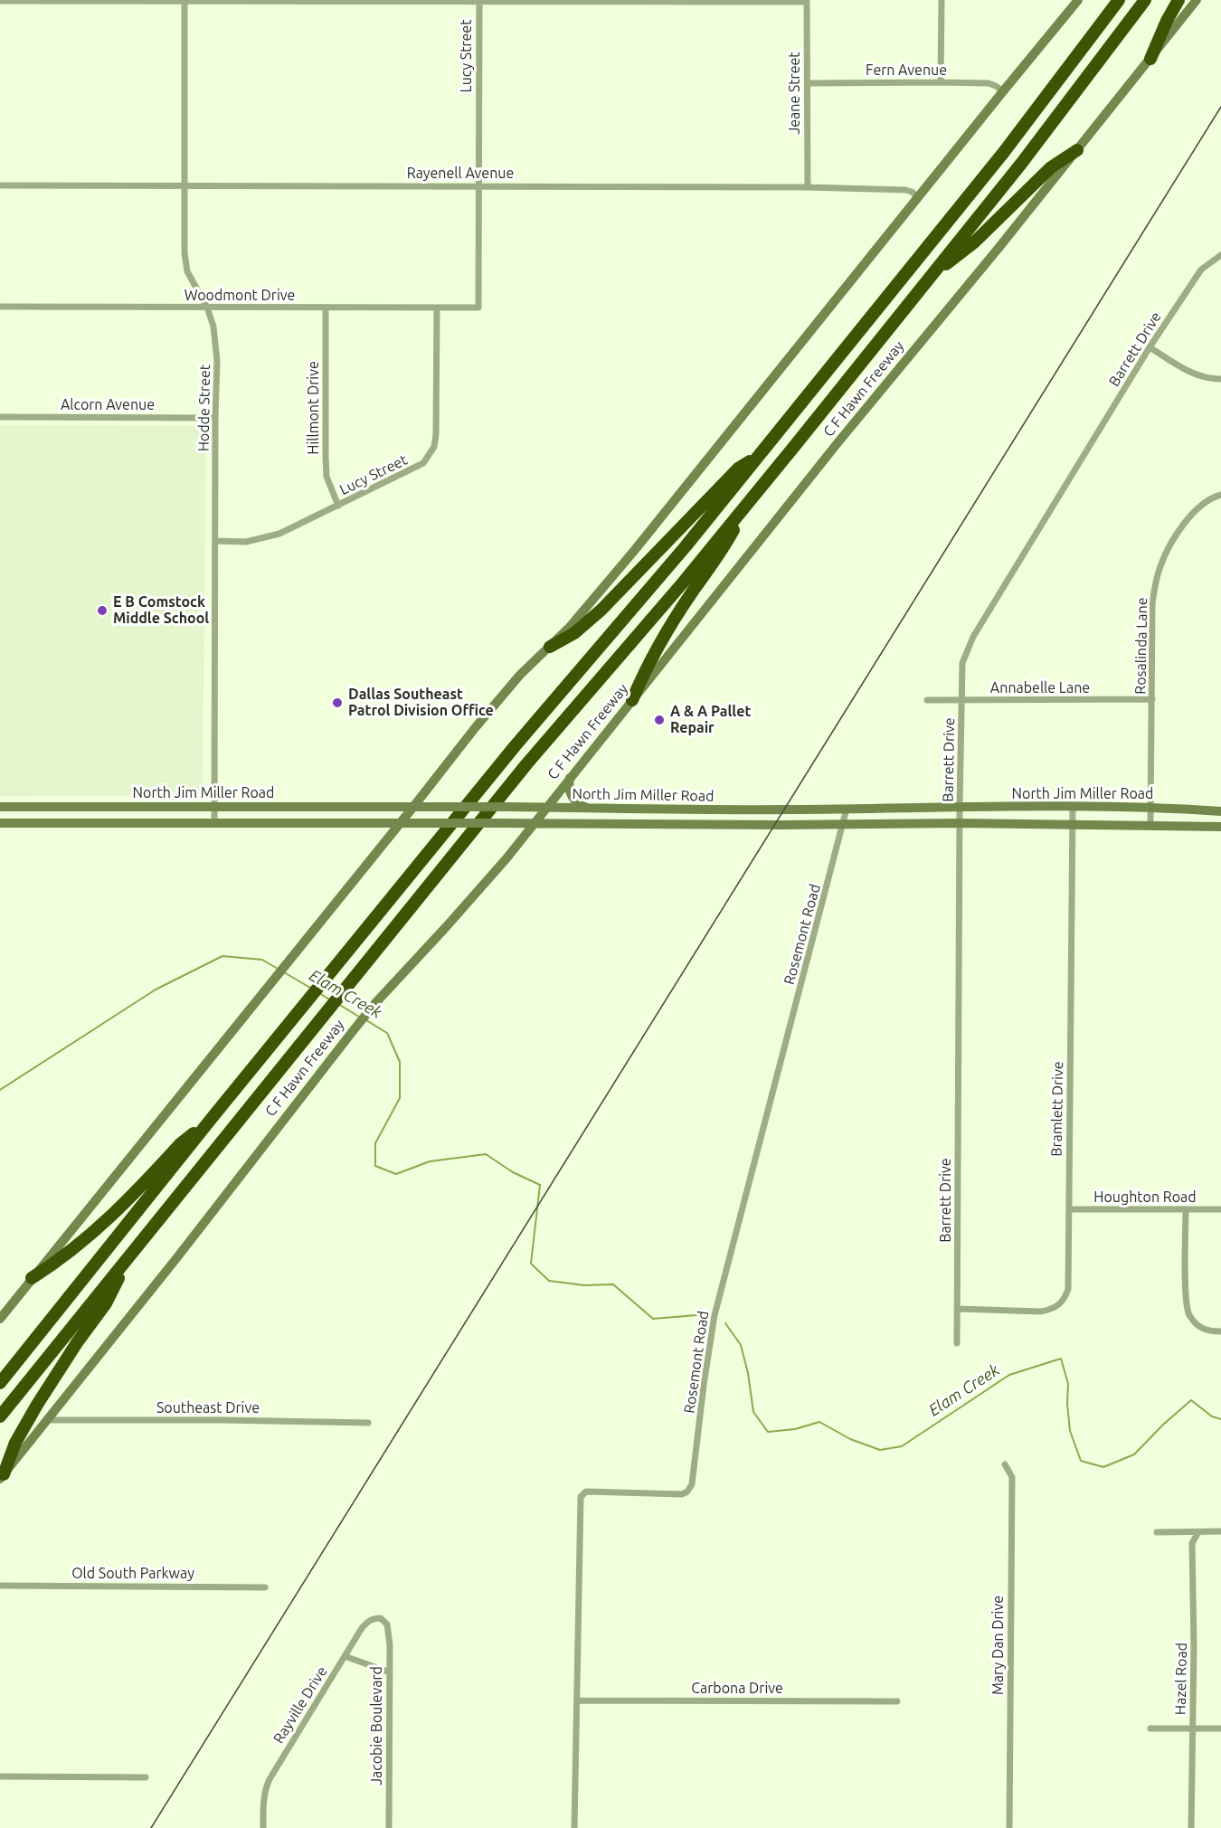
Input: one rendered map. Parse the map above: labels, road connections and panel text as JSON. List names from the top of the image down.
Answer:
{
  "streets": {
    "highway": ["C F Hawn Freeway"],
    "main road": ["North Jim Miller Road"],
    "street": [
      "Lucy Street",
      "Fern Avenue",
      "Jeane Street",
      "Rayenell Avenue",
      "Woodmont Drive",
      "Barrett Drive",
      "Alcorn Avenue",
      "Hodde Street",
      "Hillmont Drive",
      "Rosalinda Lane",
      "Annabelle Lane",
      "Rosemont Road",
      "Bramlett Drive",
      "Houghton Road",
      "Southeast Drive",
      "Old South Parkway",
      "Mary Dan Drive",
      "Hazel Road",
      "Carbona Drive",
      "Rayville Drive",
      "Jacobie Boulevard"
    ]
  },
  "crossings": [
    ["Lucy Street", "Rayenell Avenue"],
    ["Lucy Street", "Woodmont Drive"],
    ["Lucy Street", "Hodde Street"],
    ["Lucy Street", "Hillmont Drive"],
    ["Fern Avenue", "Jeane Street"],
    ["Jeane Street", "Rayenell Avenue"],
    ["Rayenell Avenue", "Hodde Street"],
    ["Woodmont Drive", "Hodde Street"],
    ["Woodmont Drive", "Hillmont Drive"],
    ["Barrett Drive", "Annabelle Lane"],
    ["Barrett Drive", "North Jim Miller Road"],
    ["Barrett Drive", "Bramlett Drive"],
    ["C F Hawn Freeway", "North Jim Miller Road"],
    ["C F Hawn Freeway", "Southeast Drive"],
    ["Alcorn Avenue", "Hodde Street"],
    ["Hodde Street", "North Jim Miller Road"],
    ["Rosalinda Lane", "Annabelle Lane"],
    ["Rosalinda Lane", "North Jim Miller Road"],
    ["North Jim Miller Road", "Rosemont Road"],
    ["North Jim Miller Road", "Bramlett Drive"],
    ["Rosemont Road", "Carbona Drive"],
    ["Bramlett Drive", "Houghton Road"],
    ["Rayville Drive", "Jacobie Boulevard"]
  ],
  "water": ["Elam Creek"],
  "places": ["E B Comstock Middle School", "Dallas Southeast Patrol Division Office", "A & A Pallet Repair"]
}
